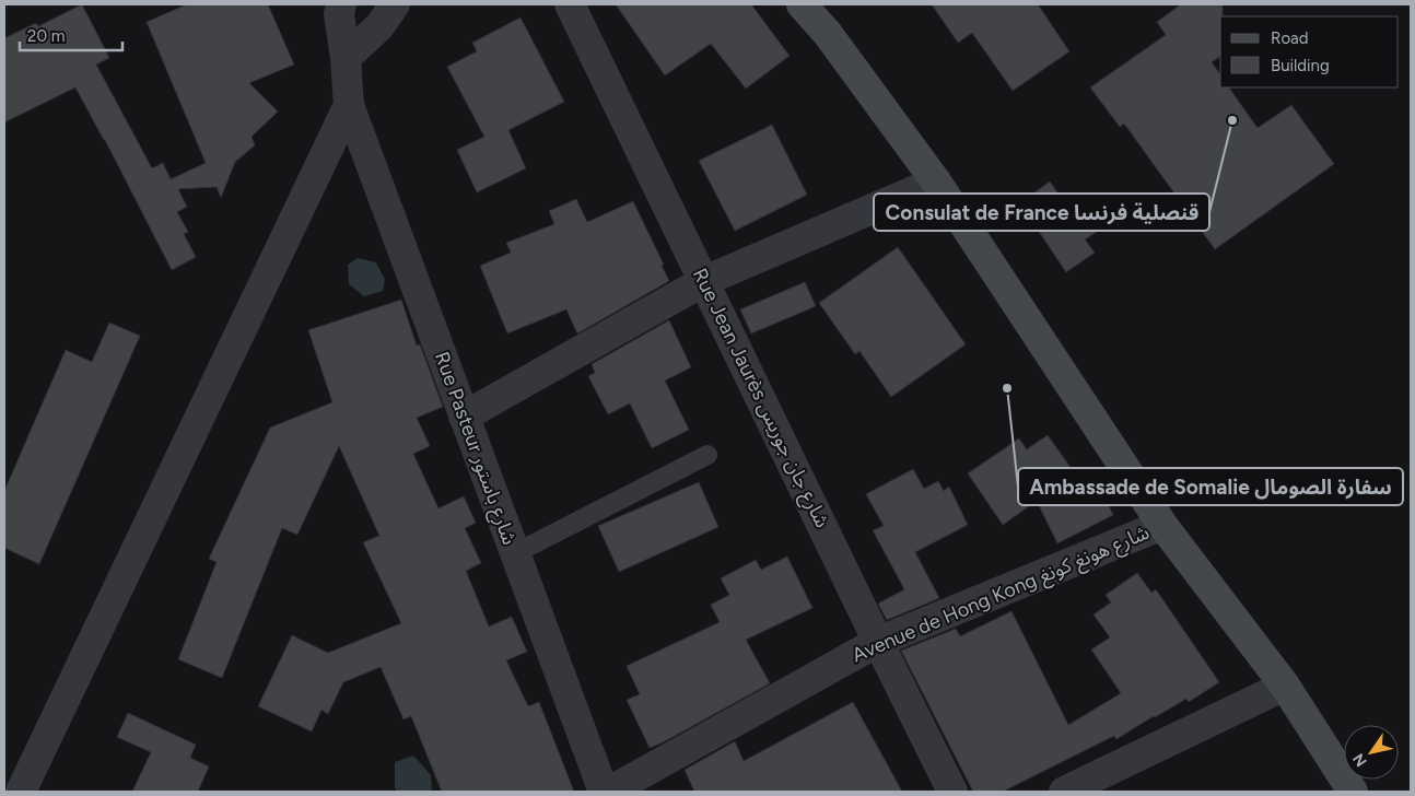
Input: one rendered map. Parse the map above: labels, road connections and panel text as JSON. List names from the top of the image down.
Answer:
{
  "streets": {
    "street": ["Rue Jean Jaurès شارع جان جوريس", "Rue Pasteur شارع باستور", "Avenue de Hong Kong شارع هونغ كونغ"]
  },
  "crossings": [
    ["Rue Jean Jaurès شارع جان جوريس", "Avenue de Hong Kong شارع هونغ كونغ"]
  ],
  "places": ["Consulat de France قنصلية فرنسا", "Ambassade de Somalie سفارة الصومال"],
  "legend": ["Road", "Building"],
  "scale_bar": "20 m",
  "north": "bottom left"
}
